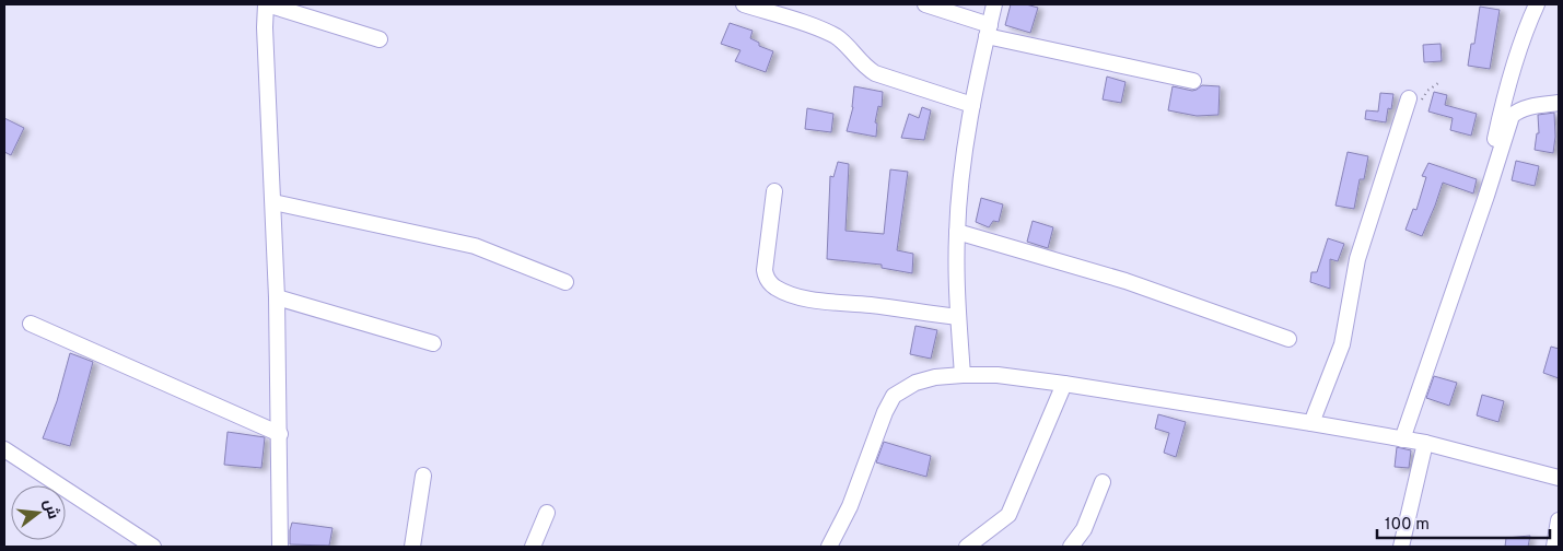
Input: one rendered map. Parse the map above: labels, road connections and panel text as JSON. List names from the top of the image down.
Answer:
{
  "scale_bar": "100 m",
  "north": "right"
}
